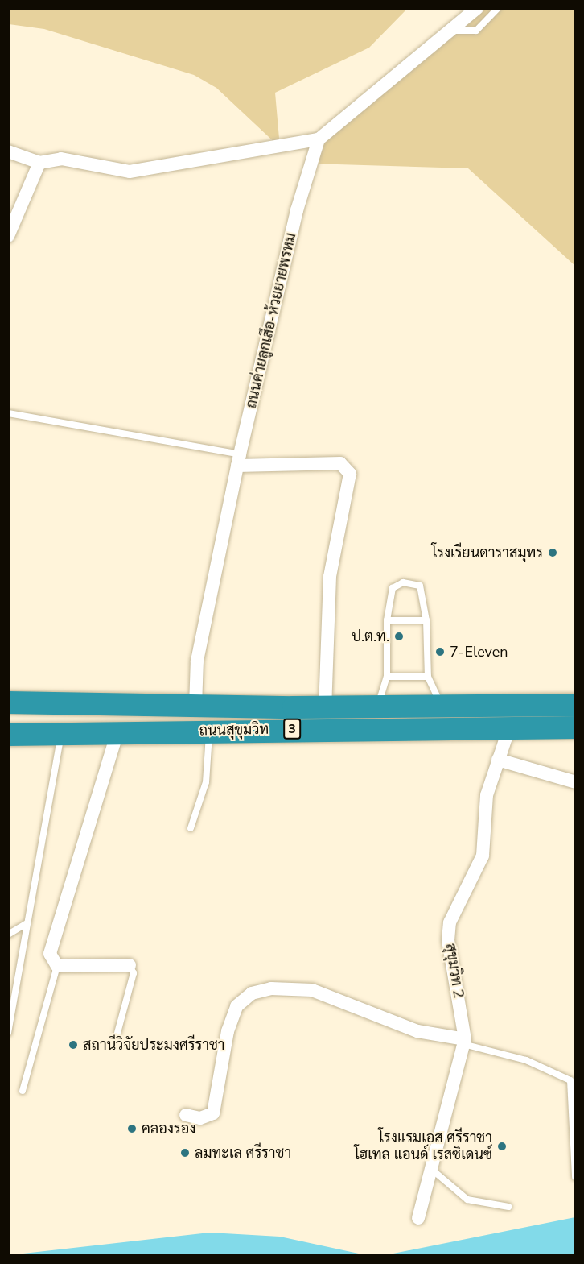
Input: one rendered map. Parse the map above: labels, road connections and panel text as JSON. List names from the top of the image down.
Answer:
{
  "streets": {
    "highway": ["3", "ถนนสุขุมวิท"],
    "street": ["ถนนค่ายลูกเสึอ-ห้วยยายพรหม", "สุขุมวิท 2"]
  },
  "crossings": [
    ["ถนนค่ายลูกเสึอ-ห้วยยายพรหม", "ถนนสุขุมวิท"],
    ["ถนนสุขุมวิท", "สุขุมวิท 2"]
  ],
  "places": [
    "โรงเรียนดาราสมุทร",
    "ป.ต.ท.",
    "7-Eleven",
    "สถานีวิจัยประมงศรีราชา",
    "คลองรอง",
    "โรงแรมเอส ศรีราชา โฮเทล แอนด์ เรสซิเดนซ์",
    "ลมทะเล ศรีราชา"
  ]
}
